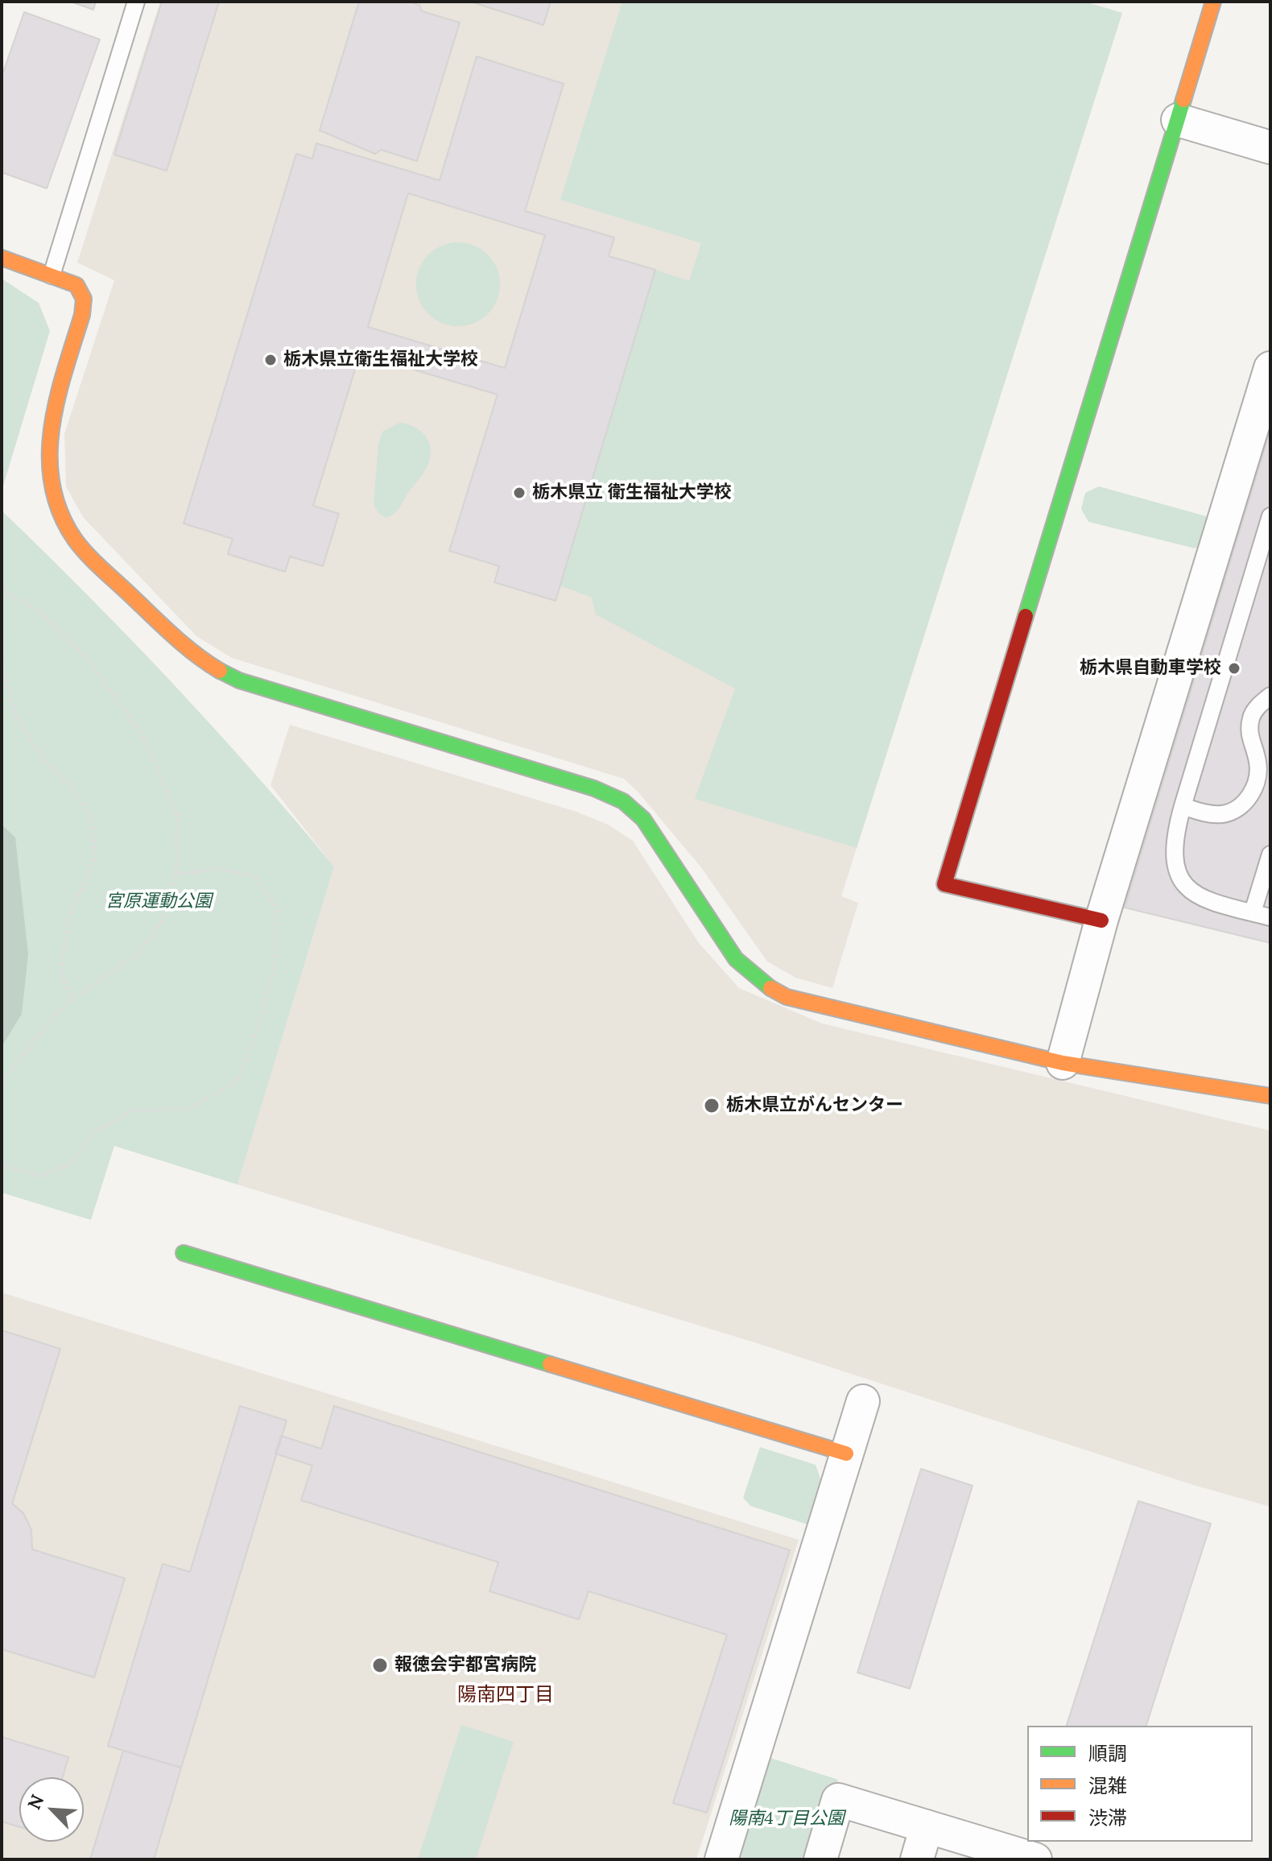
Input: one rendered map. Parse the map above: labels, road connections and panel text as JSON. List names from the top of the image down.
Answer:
{
  "districts": ["陽南四丁目"],
  "parks": ["宮原運動公園", "陽南4丁目公園"],
  "places": [
    "栃木県立衛生福祉大学校",
    "栃木県立 衛生福祉大学校",
    "栃木県自動車学校",
    "栃木県立がんセンター",
    "報徳会宇都宮病院"
  ],
  "legend": ["順調", "混雑", "渋滞"],
  "north": "top left"
}
